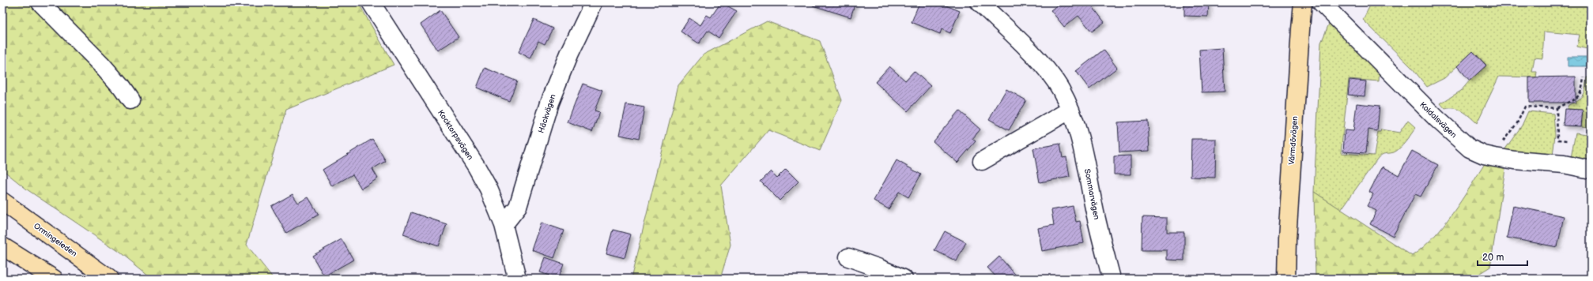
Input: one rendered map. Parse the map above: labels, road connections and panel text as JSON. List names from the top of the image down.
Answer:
{
  "streets": {
    "main road": ["Värmdövägen", "Ormingeleden"],
    "street": [
      "Häckvägen",
      "Koldalsvägen",
      "Kocktorpsvägen",
      "Sommarvägen"
    ]
  },
  "crossings": [
    ["Häckvägen", "Kocktorpsvägen"]
  ],
  "scale_bar": "20 m"
}
